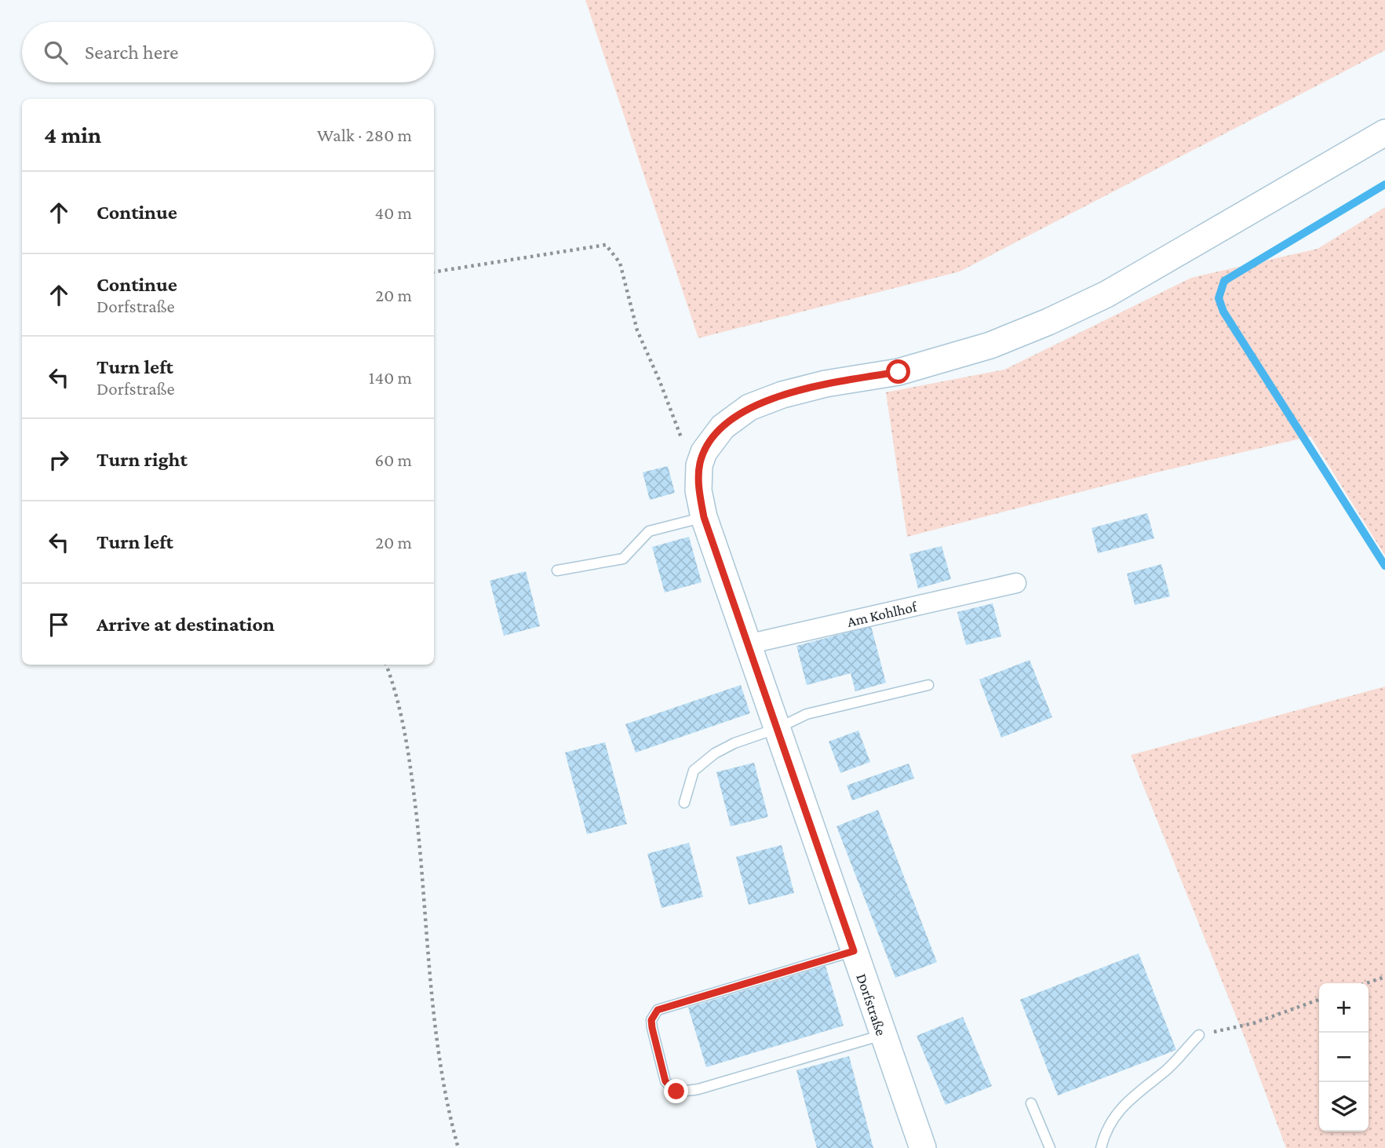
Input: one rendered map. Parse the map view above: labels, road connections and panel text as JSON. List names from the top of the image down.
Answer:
{
  "streets": {
    "main road": ["Dorfstraße"],
    "street": ["Am Kohlhof"]
  },
  "crossings": [
    ["Am Kohlhof", "Dorfstraße"]
  ],
  "page": {
    "search": "Search here",
    "heading": ["4 min", "Walk · 280 m"],
    "list": [
      ["Continue", "40 m"],
      ["Continue", "Dorfstraße", "20 m"],
      ["Turn left", "Dorfstraße", "140 m"],
      ["Turn right", "60 m"],
      ["Turn left", "20 m"],
      "Arrive at destination"
    ],
    "map_buttons": ["+", "−"]
  }
}
